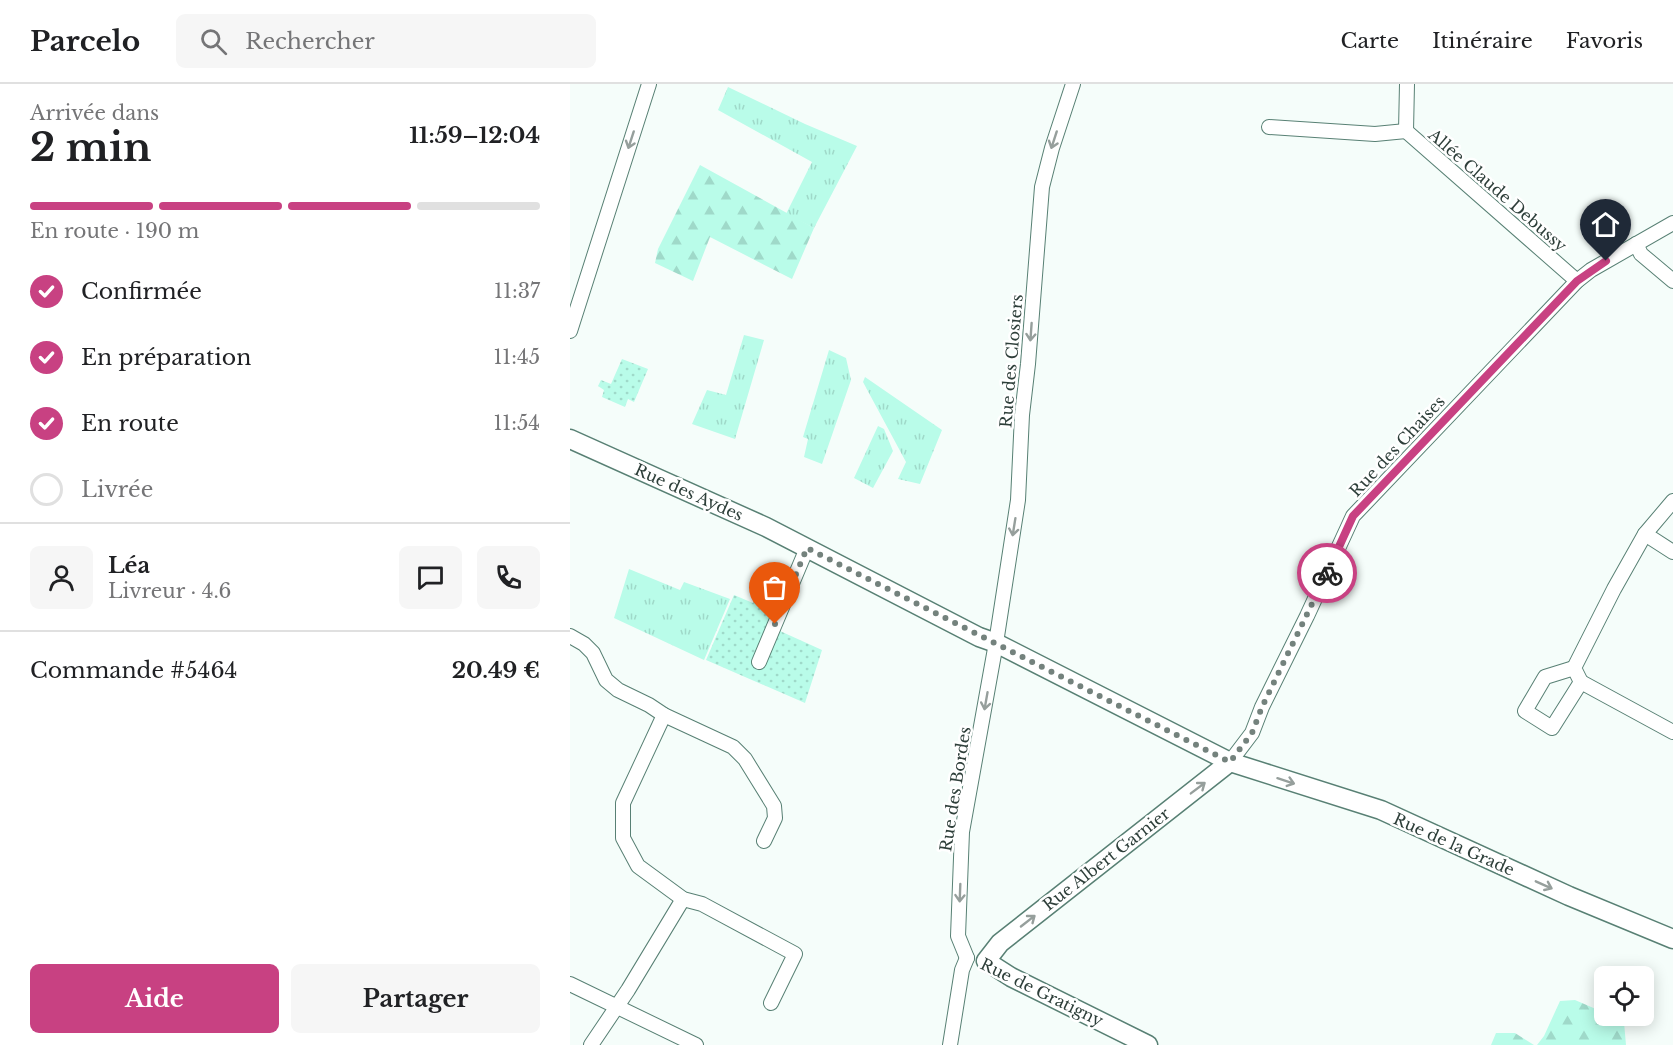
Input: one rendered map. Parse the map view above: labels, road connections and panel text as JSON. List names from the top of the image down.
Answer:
{
  "streets": {
    "street": [
      "Allée Claude Debussy",
      "Rue des Closiers",
      "Rue des Chaises",
      "Rue des Aydes",
      "Rue des Bordes",
      "Rue de la Grade",
      "Rue Albert Garnier",
      "Rue de Gratigny"
    ]
  },
  "crossings": [
    ["Allée Claude Debussy", "Rue des Chaises"],
    ["Rue des Closiers", "Rue des Aydes"],
    ["Rue des Closiers", "Rue des Bordes"],
    ["Rue des Closiers", "Rue de la Grade"],
    ["Rue des Chaises", "Rue de la Grade"],
    ["Rue des Chaises", "Rue Albert Garnier"],
    ["Rue des Aydes", "Rue des Bordes"],
    ["Rue des Aydes", "Rue de la Grade"],
    ["Rue des Bordes", "Rue de la Grade"],
    ["Rue des Bordes", "Rue de Gratigny"],
    ["Rue de la Grade", "Rue Albert Garnier"],
    ["Rue Albert Garnier", "Rue de Gratigny"]
  ],
  "one_way": [
    "Rue des Closiers",
    "Rue des Bordes",
    "Rue de la Grade",
    "Rue Albert Garnier"
  ],
  "page": {
    "header": "Parcelo",
    "search": "Rechercher",
    "nav": ["Carte", "Itinéraire", "Favoris"],
    "heading": ["2 min", "Arrivée dans", "11:59–12:04"],
    "panel": [
      "Léa",
      "Livreur · 4.6",
      "Commande #5464",
      "20.49 €"
    ],
    "bar": "En route · 190 m",
    "list": [
      ["Confirmée", "11:37"],
      ["En préparation", "11:45"],
      ["En route", "11:54"],
      "Livrée"
    ],
    "buttons": ["Aide", "Partager"]
  }
}
